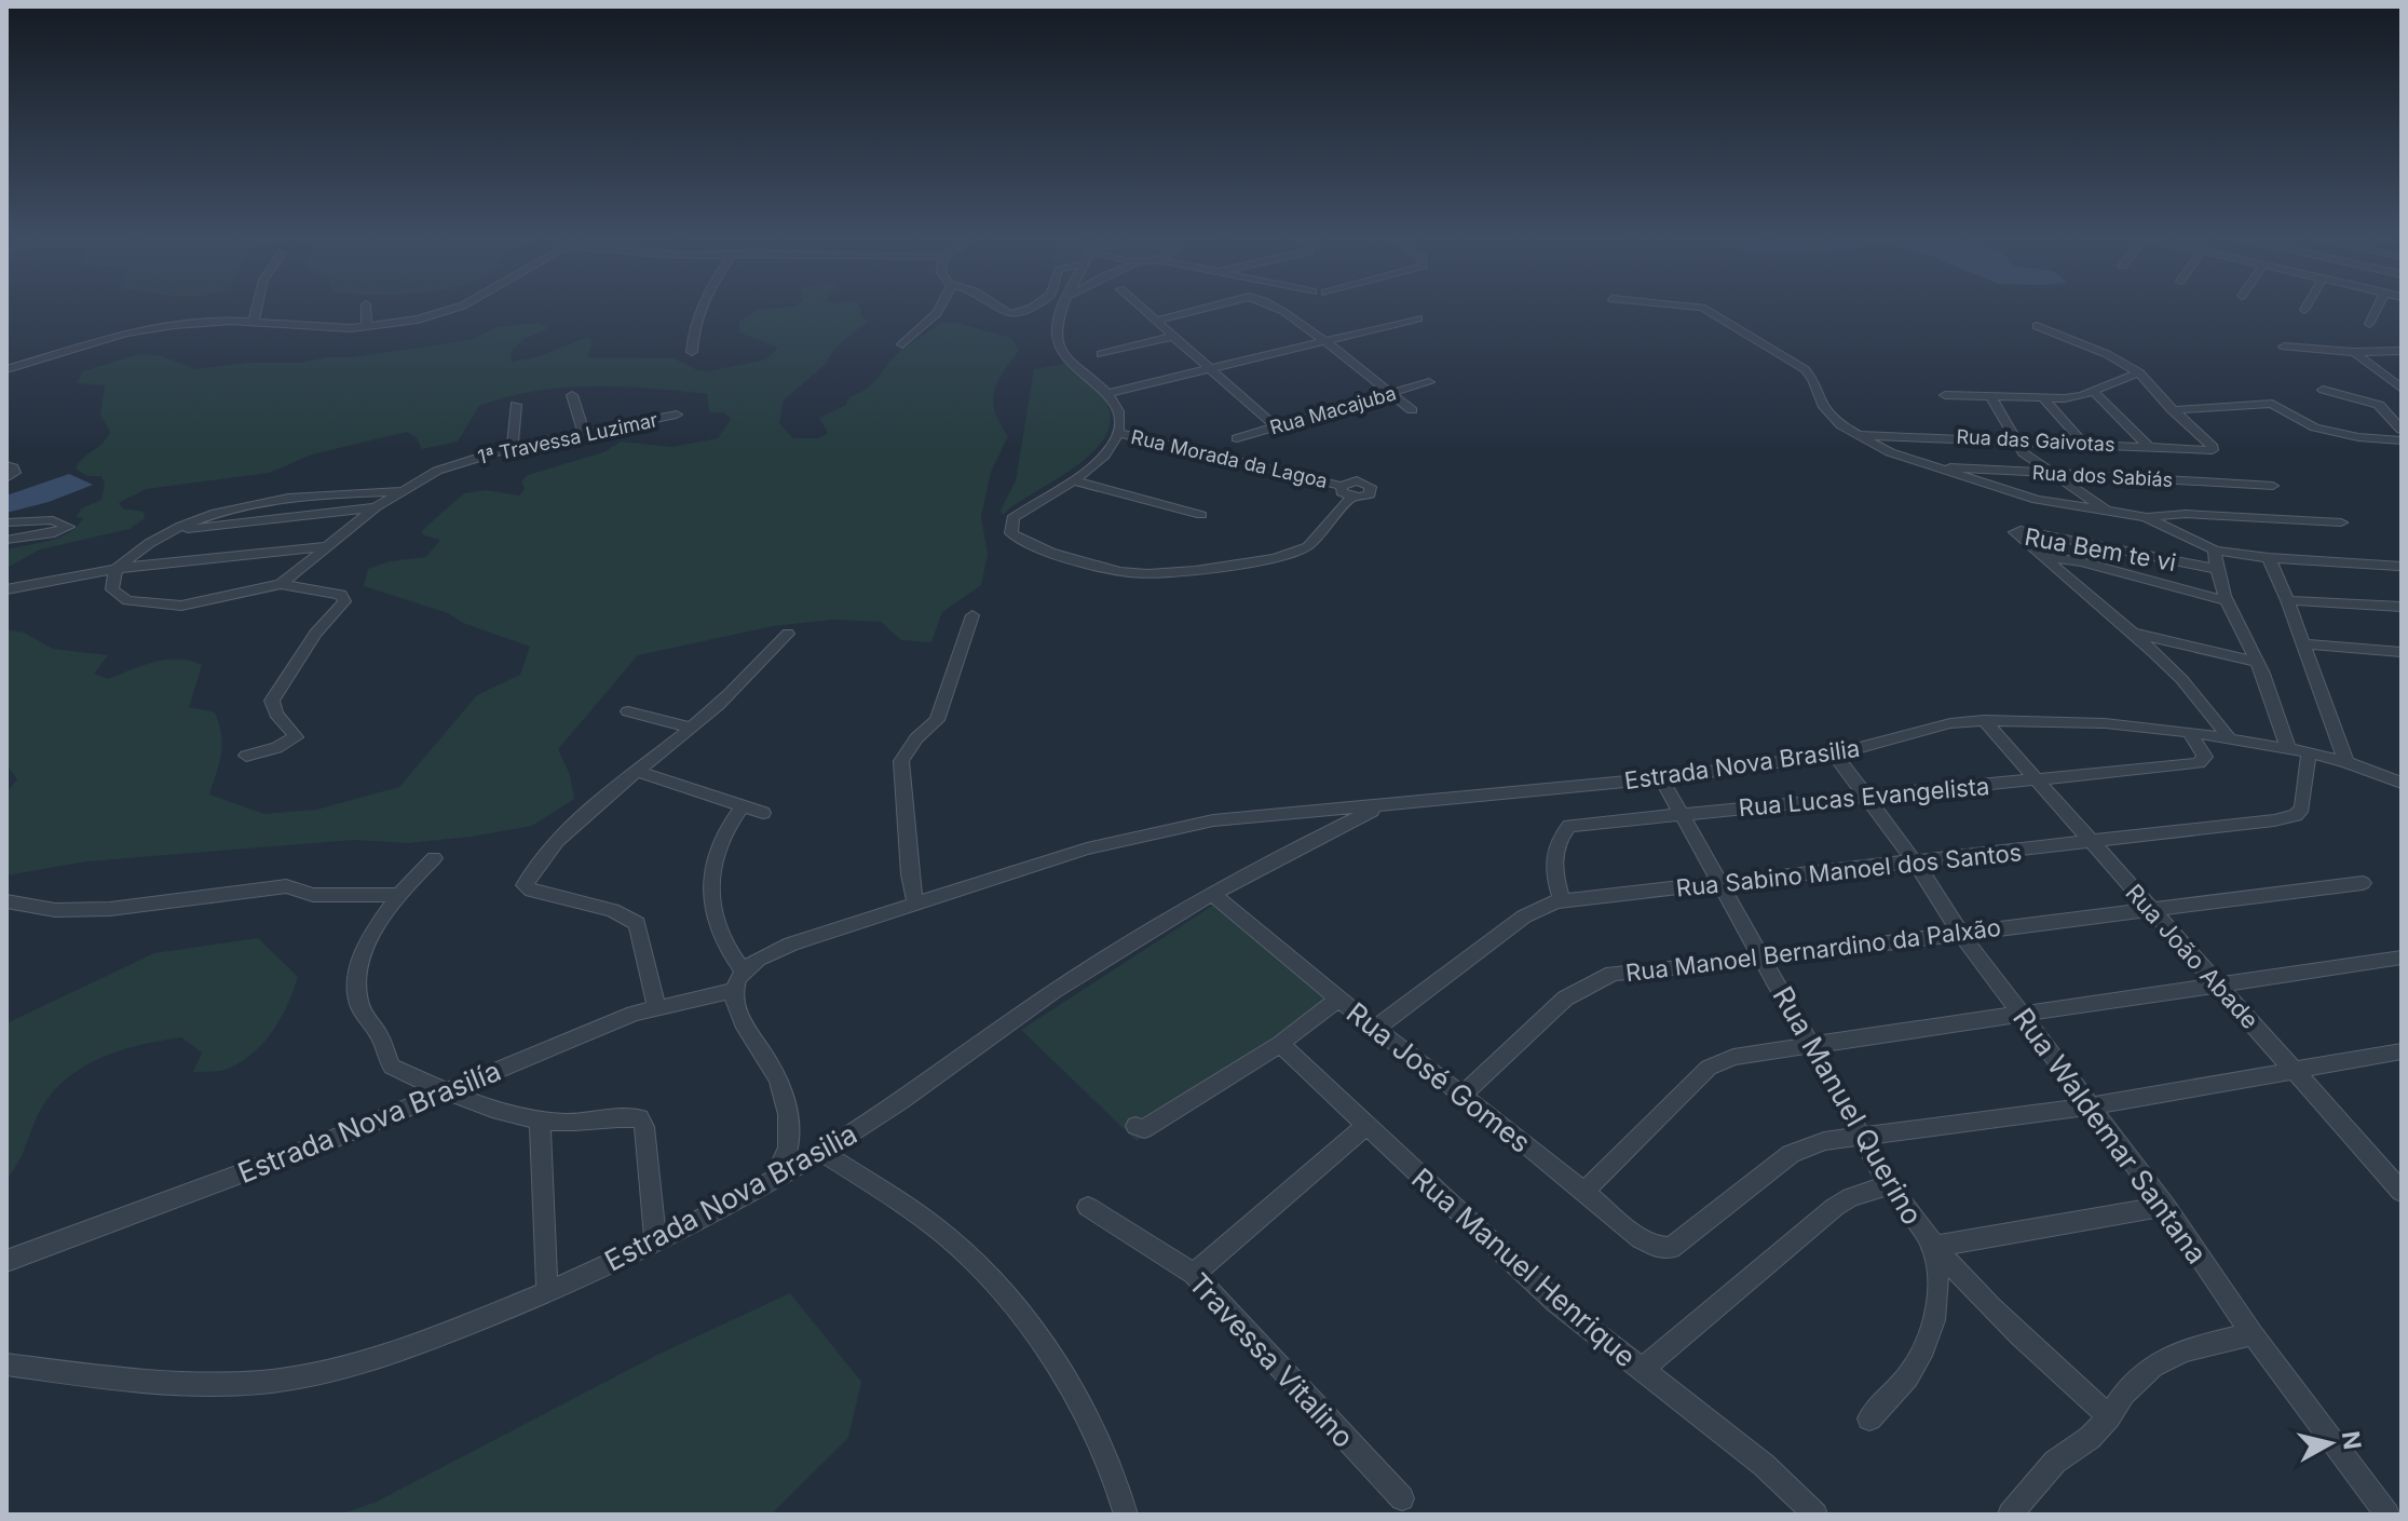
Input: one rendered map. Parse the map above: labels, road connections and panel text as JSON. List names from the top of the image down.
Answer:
{
  "streets": {
    "street": [
      "Rua Macajuba",
      "1ª Travessa Luzimar",
      "Rua das Gaivotas",
      "Rua Morada da Lagoa",
      "Rua dos Sabiás",
      "Rua Bem te vi",
      "Estrada Nova Brasilia",
      "Rua Lucas Evangelista",
      "Rua Sabino Manoel dos Santos",
      "Rua Manoel Bernardino da Palxão",
      "Rua João Abade",
      "Rua José Gomes",
      "Rua Manuel Querino",
      "Estrada Nova Brasilía",
      "Rua Waldemar Santana",
      "Rua Manuel Henrique",
      "Travessa Vitalino"
    ]
  },
  "crossings": [
    ["Rua Bem te vi", "Estrada Nova Brasilia"],
    ["Estrada Nova Brasilia", "Rua Lucas Evangelista"],
    ["Estrada Nova Brasilia", "Rua Sabino Manoel dos Santos"],
    ["Estrada Nova Brasilia", "Rua João Abade"],
    ["Estrada Nova Brasilia", "Rua José Gomes"],
    ["Estrada Nova Brasilia", "Rua Manuel Querino"],
    ["Estrada Nova Brasilia", "Estrada Nova Brasilía"],
    ["Estrada Nova Brasilia", "Rua Waldemar Santana"],
    ["Rua Lucas Evangelista", "Rua Sabino Manoel dos Santos"],
    ["Rua Lucas Evangelista", "Rua João Abade"],
    ["Rua Lucas Evangelista", "Rua Manuel Querino"],
    ["Rua Lucas Evangelista", "Rua Waldemar Santana"],
    ["Rua Sabino Manoel dos Santos", "Rua João Abade"],
    ["Rua Sabino Manoel dos Santos", "Rua José Gomes"],
    ["Rua Sabino Manoel dos Santos", "Rua Manuel Querino"],
    ["Rua Sabino Manoel dos Santos", "Rua Waldemar Santana"],
    ["Rua Manoel Bernardino da Palxão", "Rua João Abade"],
    ["Rua Manoel Bernardino da Palxão", "Rua José Gomes"],
    ["Rua Manoel Bernardino da Palxão", "Rua Manuel Querino"],
    ["Rua Manoel Bernardino da Palxão", "Rua Waldemar Santana"],
    ["Rua José Gomes", "Rua Manuel Querino"]
  ],
  "north": "right"
}
